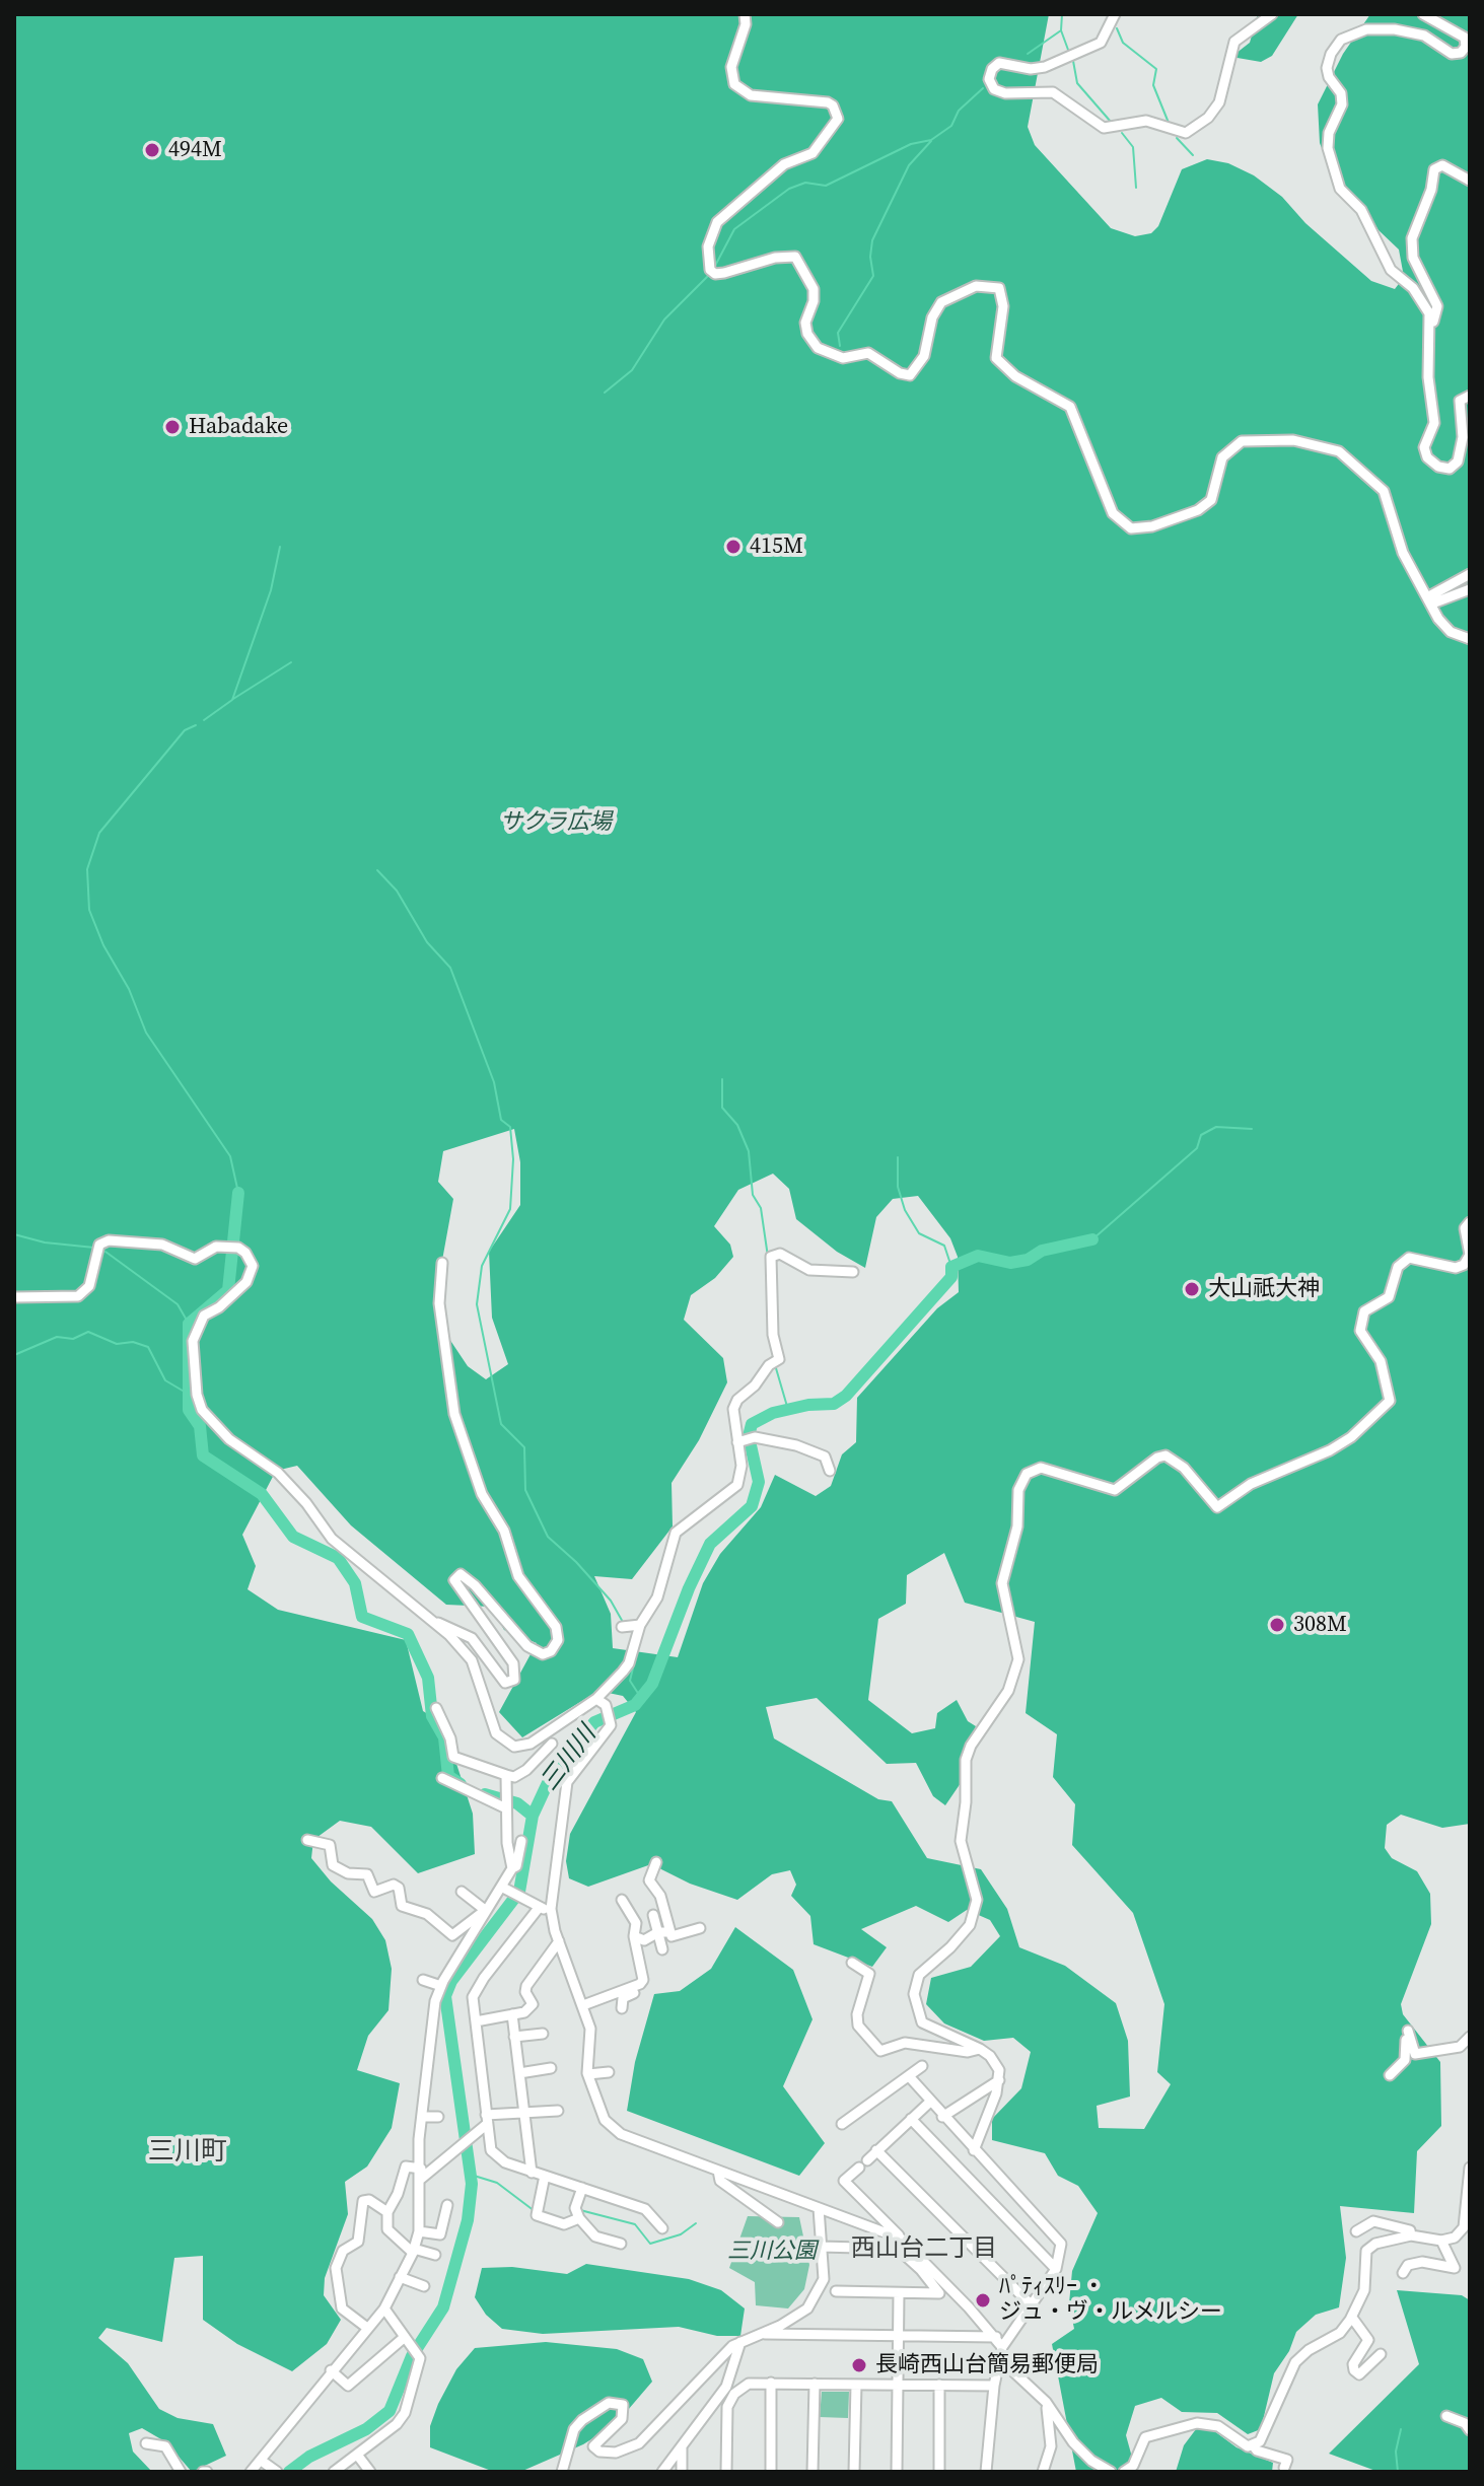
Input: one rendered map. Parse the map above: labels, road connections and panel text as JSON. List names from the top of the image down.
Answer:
{
  "districts": ["三川町", "西山台二丁目"],
  "water": ["三川川"],
  "parks": ["サクラ広場", "三川公園"],
  "places": [
    "494M",
    "Habadake",
    "415M",
    "大山祇大神",
    "308M",
    "ﾊﾟﾃｨｽﾘｰ ・ ジュ・ヴ・ルメルシー",
    "長崎西山台簡易郵便局"
  ]
}
